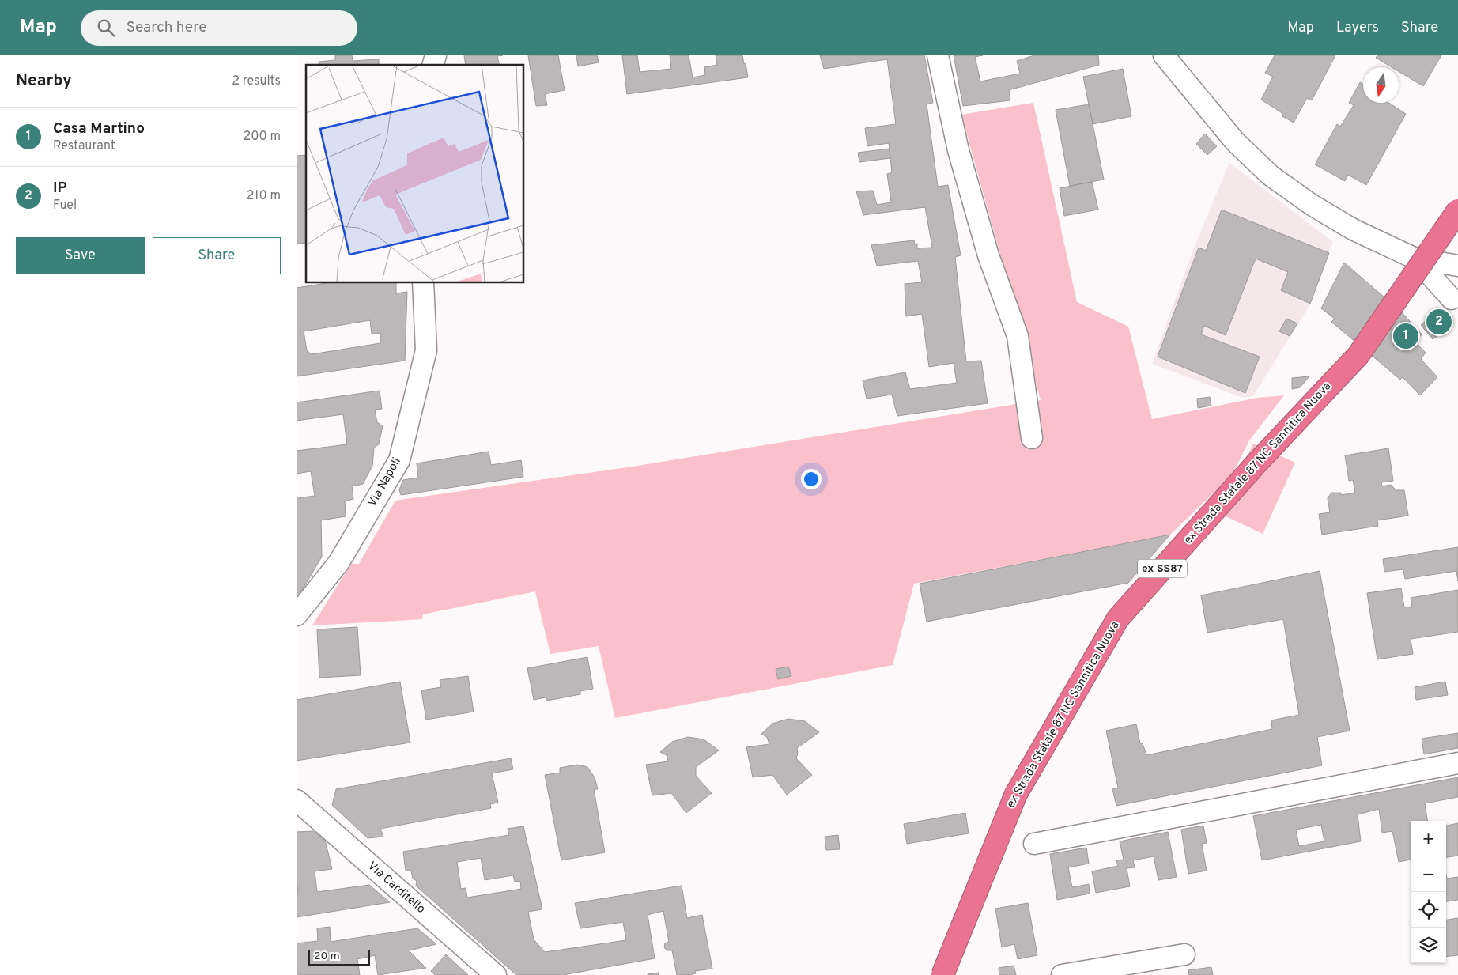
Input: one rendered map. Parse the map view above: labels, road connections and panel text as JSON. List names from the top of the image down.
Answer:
{
  "streets": {
    "highway": ["ex Strada Statale 87 NC Sannitica Nuova", "ex SS87"],
    "street": ["Via Napoli", "Via Carditello"]
  },
  "scale_bar": "20 m",
  "north": "bottom",
  "page": {
    "header": "Map",
    "search": "Search here",
    "nav": ["Map", "Layers", "Share"],
    "heading": ["Nearby", "2 results"],
    "list": [
      {
        "mark": "1",
        "name": "Casa Martino",
        "note": "Restaurant",
        "value": "200 m"
      },
      {
        "mark": "2",
        "name": "IP",
        "note": "Fuel",
        "value": "210 m"
      }
    ],
    "buttons": ["Save", "Share"],
    "pins": ["2", "1"],
    "map_buttons": ["+", "−"],
    "scale": "20 m"
  }
}
